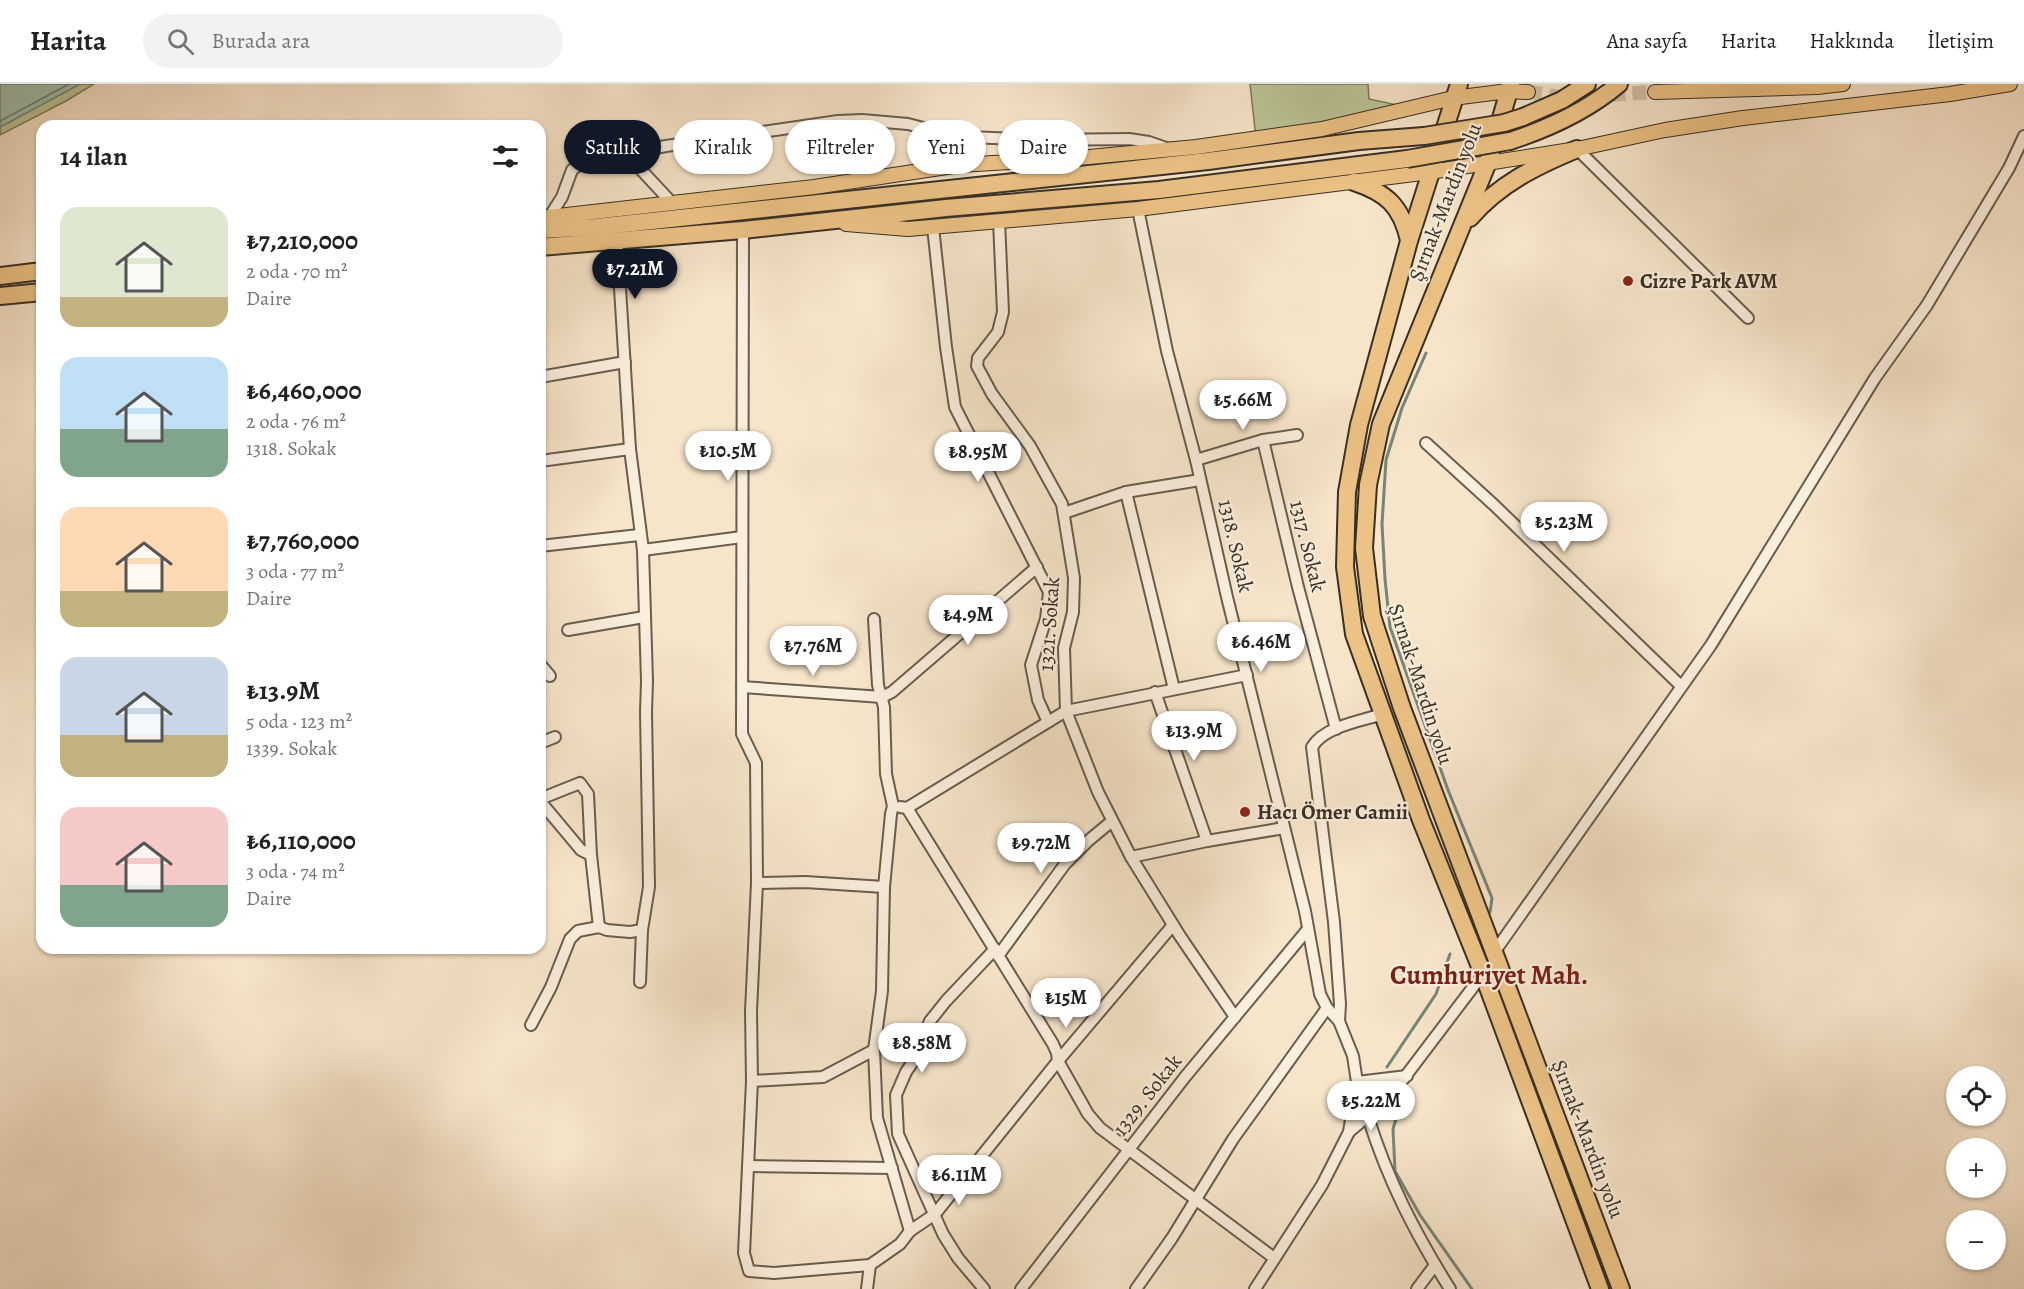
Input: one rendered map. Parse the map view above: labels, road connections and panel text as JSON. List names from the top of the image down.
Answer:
{
  "streets": {
    "highway": ["Şırnak-Mardin yolu"],
    "street": [
      "1318. Sokak",
      "1317. Sokak",
      "1321. Sokak",
      "1329. Sokak"
    ]
  },
  "crossings": [
    ["1318. Sokak", "1329. Sokak"],
    ["1321. Sokak", "1329. Sokak"]
  ],
  "districts": ["Cumhuriyet Mah."],
  "places": ["Cizre Park AVM", "Hacı Ömer Camii"],
  "page": {
    "header": "Harita",
    "search": "Burada ara",
    "nav": [
      "Ana sayfa",
      "Harita",
      "Hakkında",
      "İletişim"
    ],
    "chip": [
      "Satılık",
      "Kiralık",
      "Filtreler",
      "Yeni",
      "Daire"
    ],
    "heading": "14 ilan",
    "list": [
      {
        "name": "₺7,210,000",
        "note": "2 oda · 70 m² · Daire"
      },
      {
        "name": "₺6,460,000",
        "note": "2 oda · 76 m² · 1318. Sokak"
      },
      {
        "name": "₺7,760,000",
        "note": "3 oda · 77 m² · Daire"
      },
      {
        "name": "₺13.9M",
        "note": "5 oda · 123 m² · 1339. Sokak"
      },
      {
        "name": "₺6,110,000",
        "note": "3 oda · 74 m² · Daire"
      }
    ],
    "price": [
      "₺7.21M",
      "₺5.66M",
      "₺10.5M",
      "₺8.95M",
      "₺5.23M",
      "₺4.9M",
      "₺6.46M",
      "₺7.76M",
      "₺13.9M",
      "₺9.72M",
      "₺15M",
      "₺8.58M",
      "₺5.22M",
      "₺6.11M"
    ],
    "map_buttons": ["+", "−"]
  }
}
